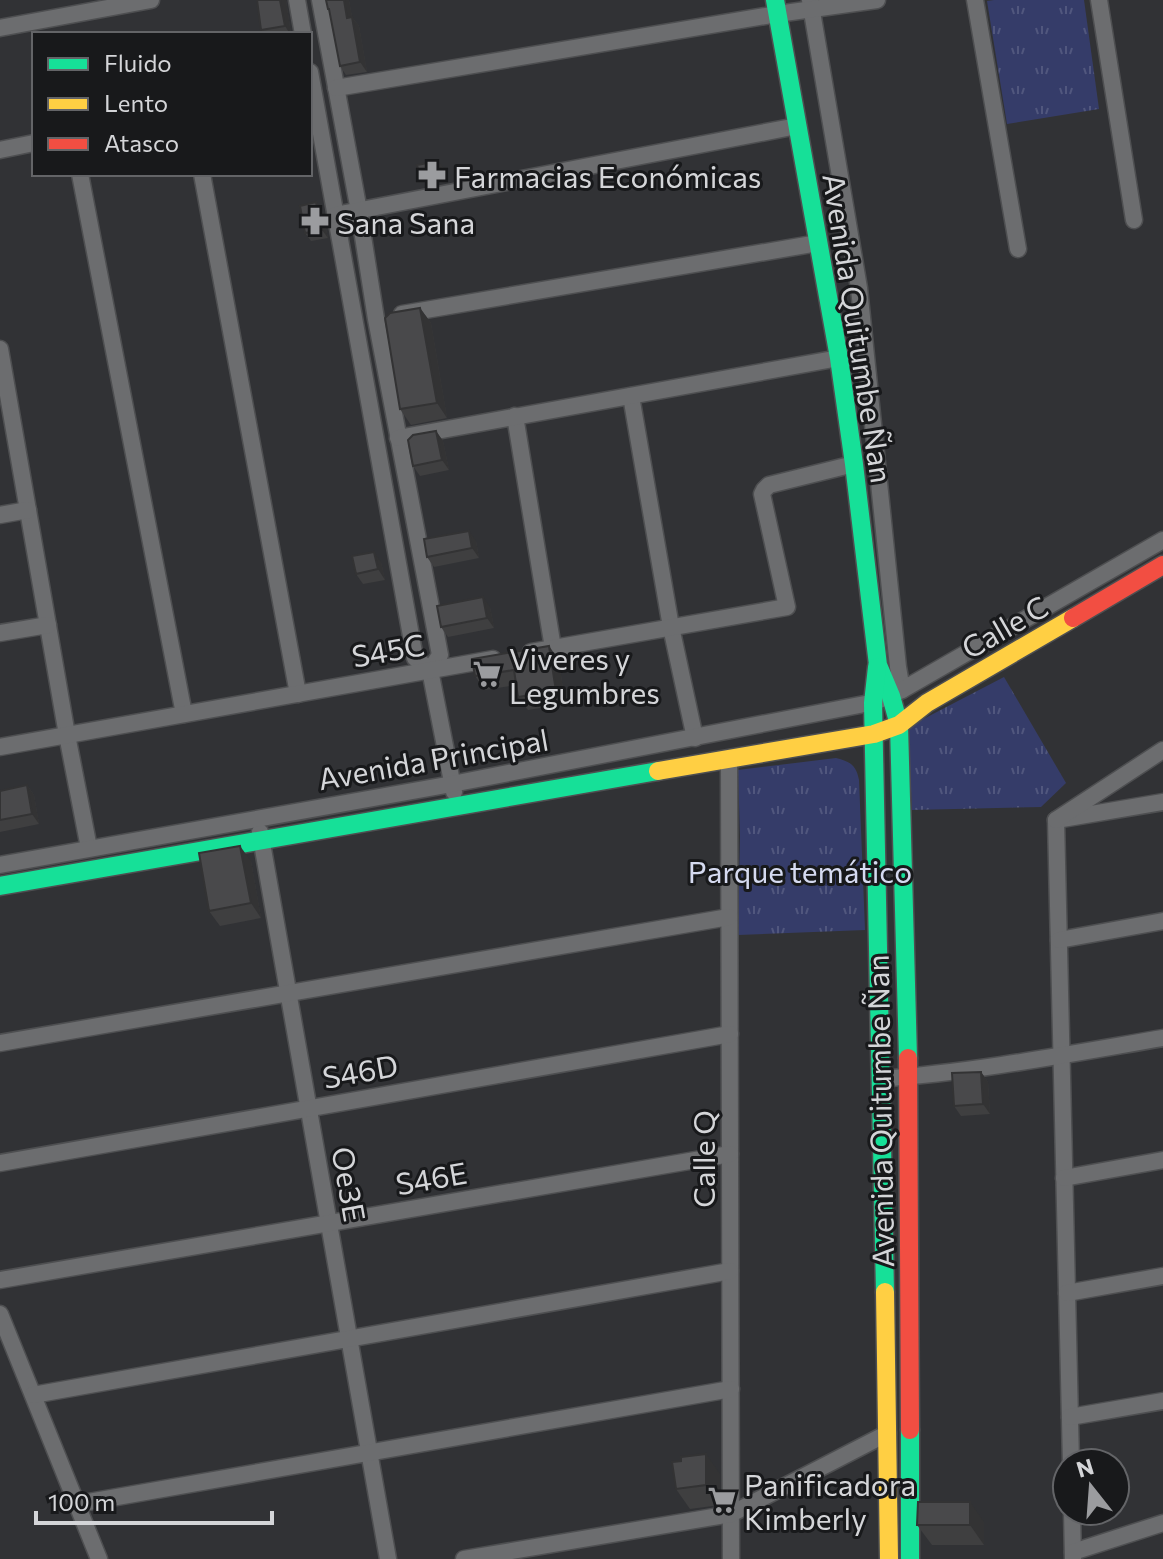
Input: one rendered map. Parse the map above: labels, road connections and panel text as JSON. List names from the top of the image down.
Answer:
{
  "streets": {
    "street": [
      "Avenida Quitumbe Ñan",
      "Calle C",
      "S45C",
      "Avenida Principal",
      "S46D",
      "Calle Q",
      "S46E",
      "Oe3E"
    ]
  },
  "crossings": [
    ["Avenida Quitumbe Ñan", "Calle C"],
    ["Avenida Quitumbe Ñan", "S45C"],
    ["Avenida Quitumbe Ñan", "Avenida Principal"],
    ["Calle C", "Avenida Principal"],
    ["Avenida Principal", "Calle Q"],
    ["Avenida Principal", "Oe3E"],
    ["S46D", "Calle Q"],
    ["S46D", "Oe3E"],
    ["Calle Q", "S46E"],
    ["S46E", "Oe3E"]
  ],
  "parks": ["Parque temático"],
  "places": {
    "pharmacy": ["Farmacias Económicas", "Sana Sana"],
    "supermarket": ["Viveres y Legumbres", "Panificadora Kimberly"]
  },
  "legend": ["Fluido", "Lento", "Atasco"],
  "scale_bar": "100 m",
  "north": "top"
}
